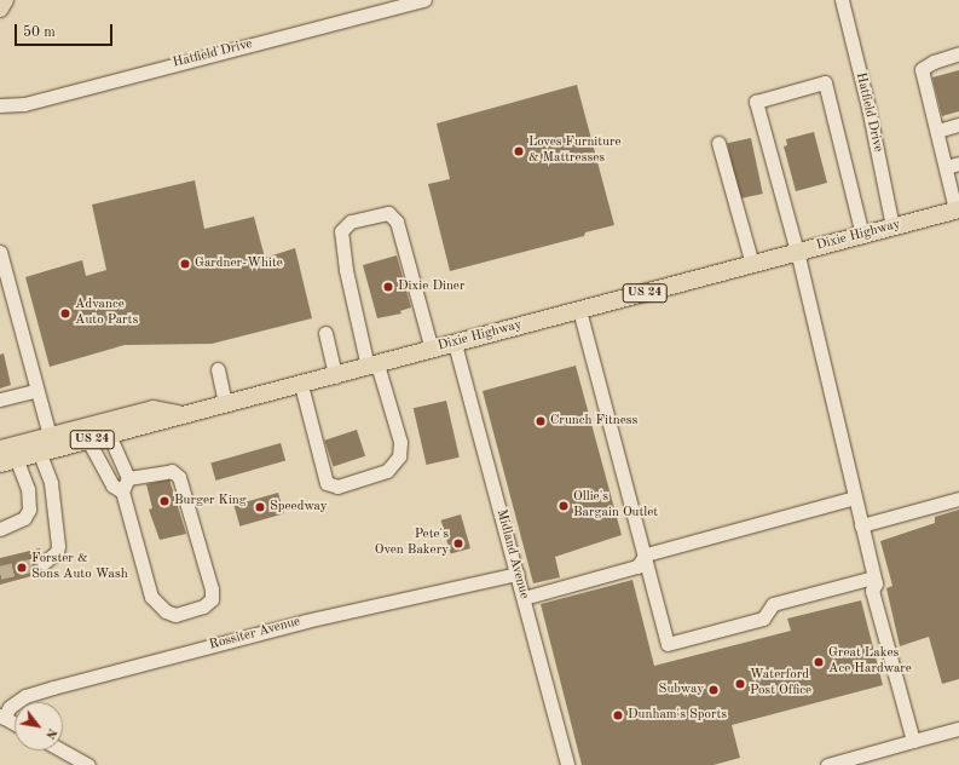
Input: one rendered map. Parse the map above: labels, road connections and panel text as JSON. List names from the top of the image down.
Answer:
{
  "streets": {
    "main road": ["Dixie Highway", "US 24"],
    "street": ["Hatfield Drive", "Midland Avenue", "Rossiter Avenue"]
  },
  "crossings": [
    ["Hatfield Drive", "Dixie Highway"],
    ["Dixie Highway", "Midland Avenue"],
    ["Midland Avenue", "Rossiter Avenue"]
  ],
  "places": [
    "Loves Furniture & Mattresses",
    "Gardner-White",
    "Dixie Diner",
    "Advance Auto Parts",
    "Crunch Fitness",
    "Burger King",
    "Ollie's Bargain Outlet",
    "Speedway",
    "Pete's Oven Bakery",
    "Forster & Sons Auto Wash",
    "Great Lakes Ace Hardware",
    "Waterford Post Office",
    "Subway",
    "Dunham's Sports"
  ],
  "scale_bar": "50 m",
  "north": "bottom right"
}
